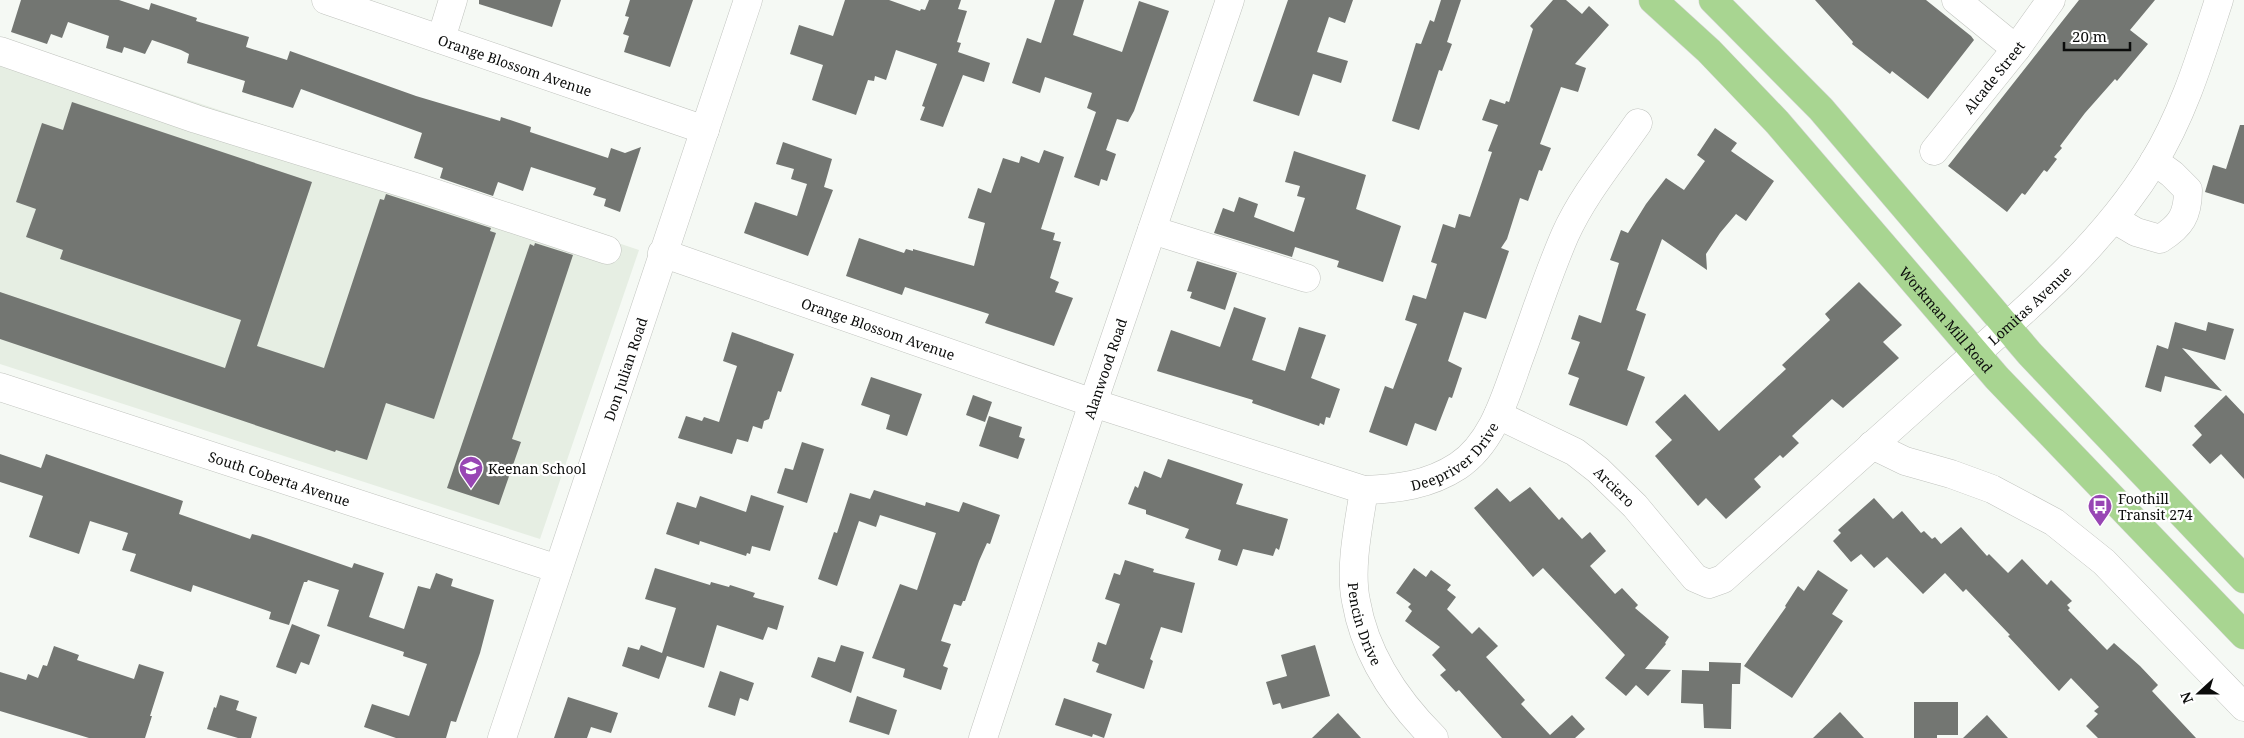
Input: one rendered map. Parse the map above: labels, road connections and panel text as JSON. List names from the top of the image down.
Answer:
{
  "streets": {
    "main road": ["Workman Mill Road"],
    "street": [
      "Orange Blossom Avenue",
      "Alcade Street",
      "Lomitas Avenue",
      "Alanwood Road",
      "Don Julian Road",
      "Deepriver Drive",
      "South Coberta Avenue",
      "Arciero",
      "Pencin Drive"
    ]
  },
  "crossings": [
    ["Orange Blossom Avenue", "Alanwood Road"],
    ["Orange Blossom Avenue", "Don Julian Road"],
    ["Orange Blossom Avenue", "Deepriver Drive"],
    ["Lomitas Avenue", "Workman Mill Road"],
    ["Lomitas Avenue", "Arciero"],
    ["Alanwood Road", "Deepriver Drive"],
    ["Don Julian Road", "South Coberta Avenue"],
    ["Deepriver Drive", "Arciero"],
    ["Deepriver Drive", "Pencin Drive"]
  ],
  "places": {
    "school or university": ["Keenan School"],
    "bus stop": ["Foothill Transit 274"]
  },
  "scale_bar": "20 m",
  "north": "left"
}
